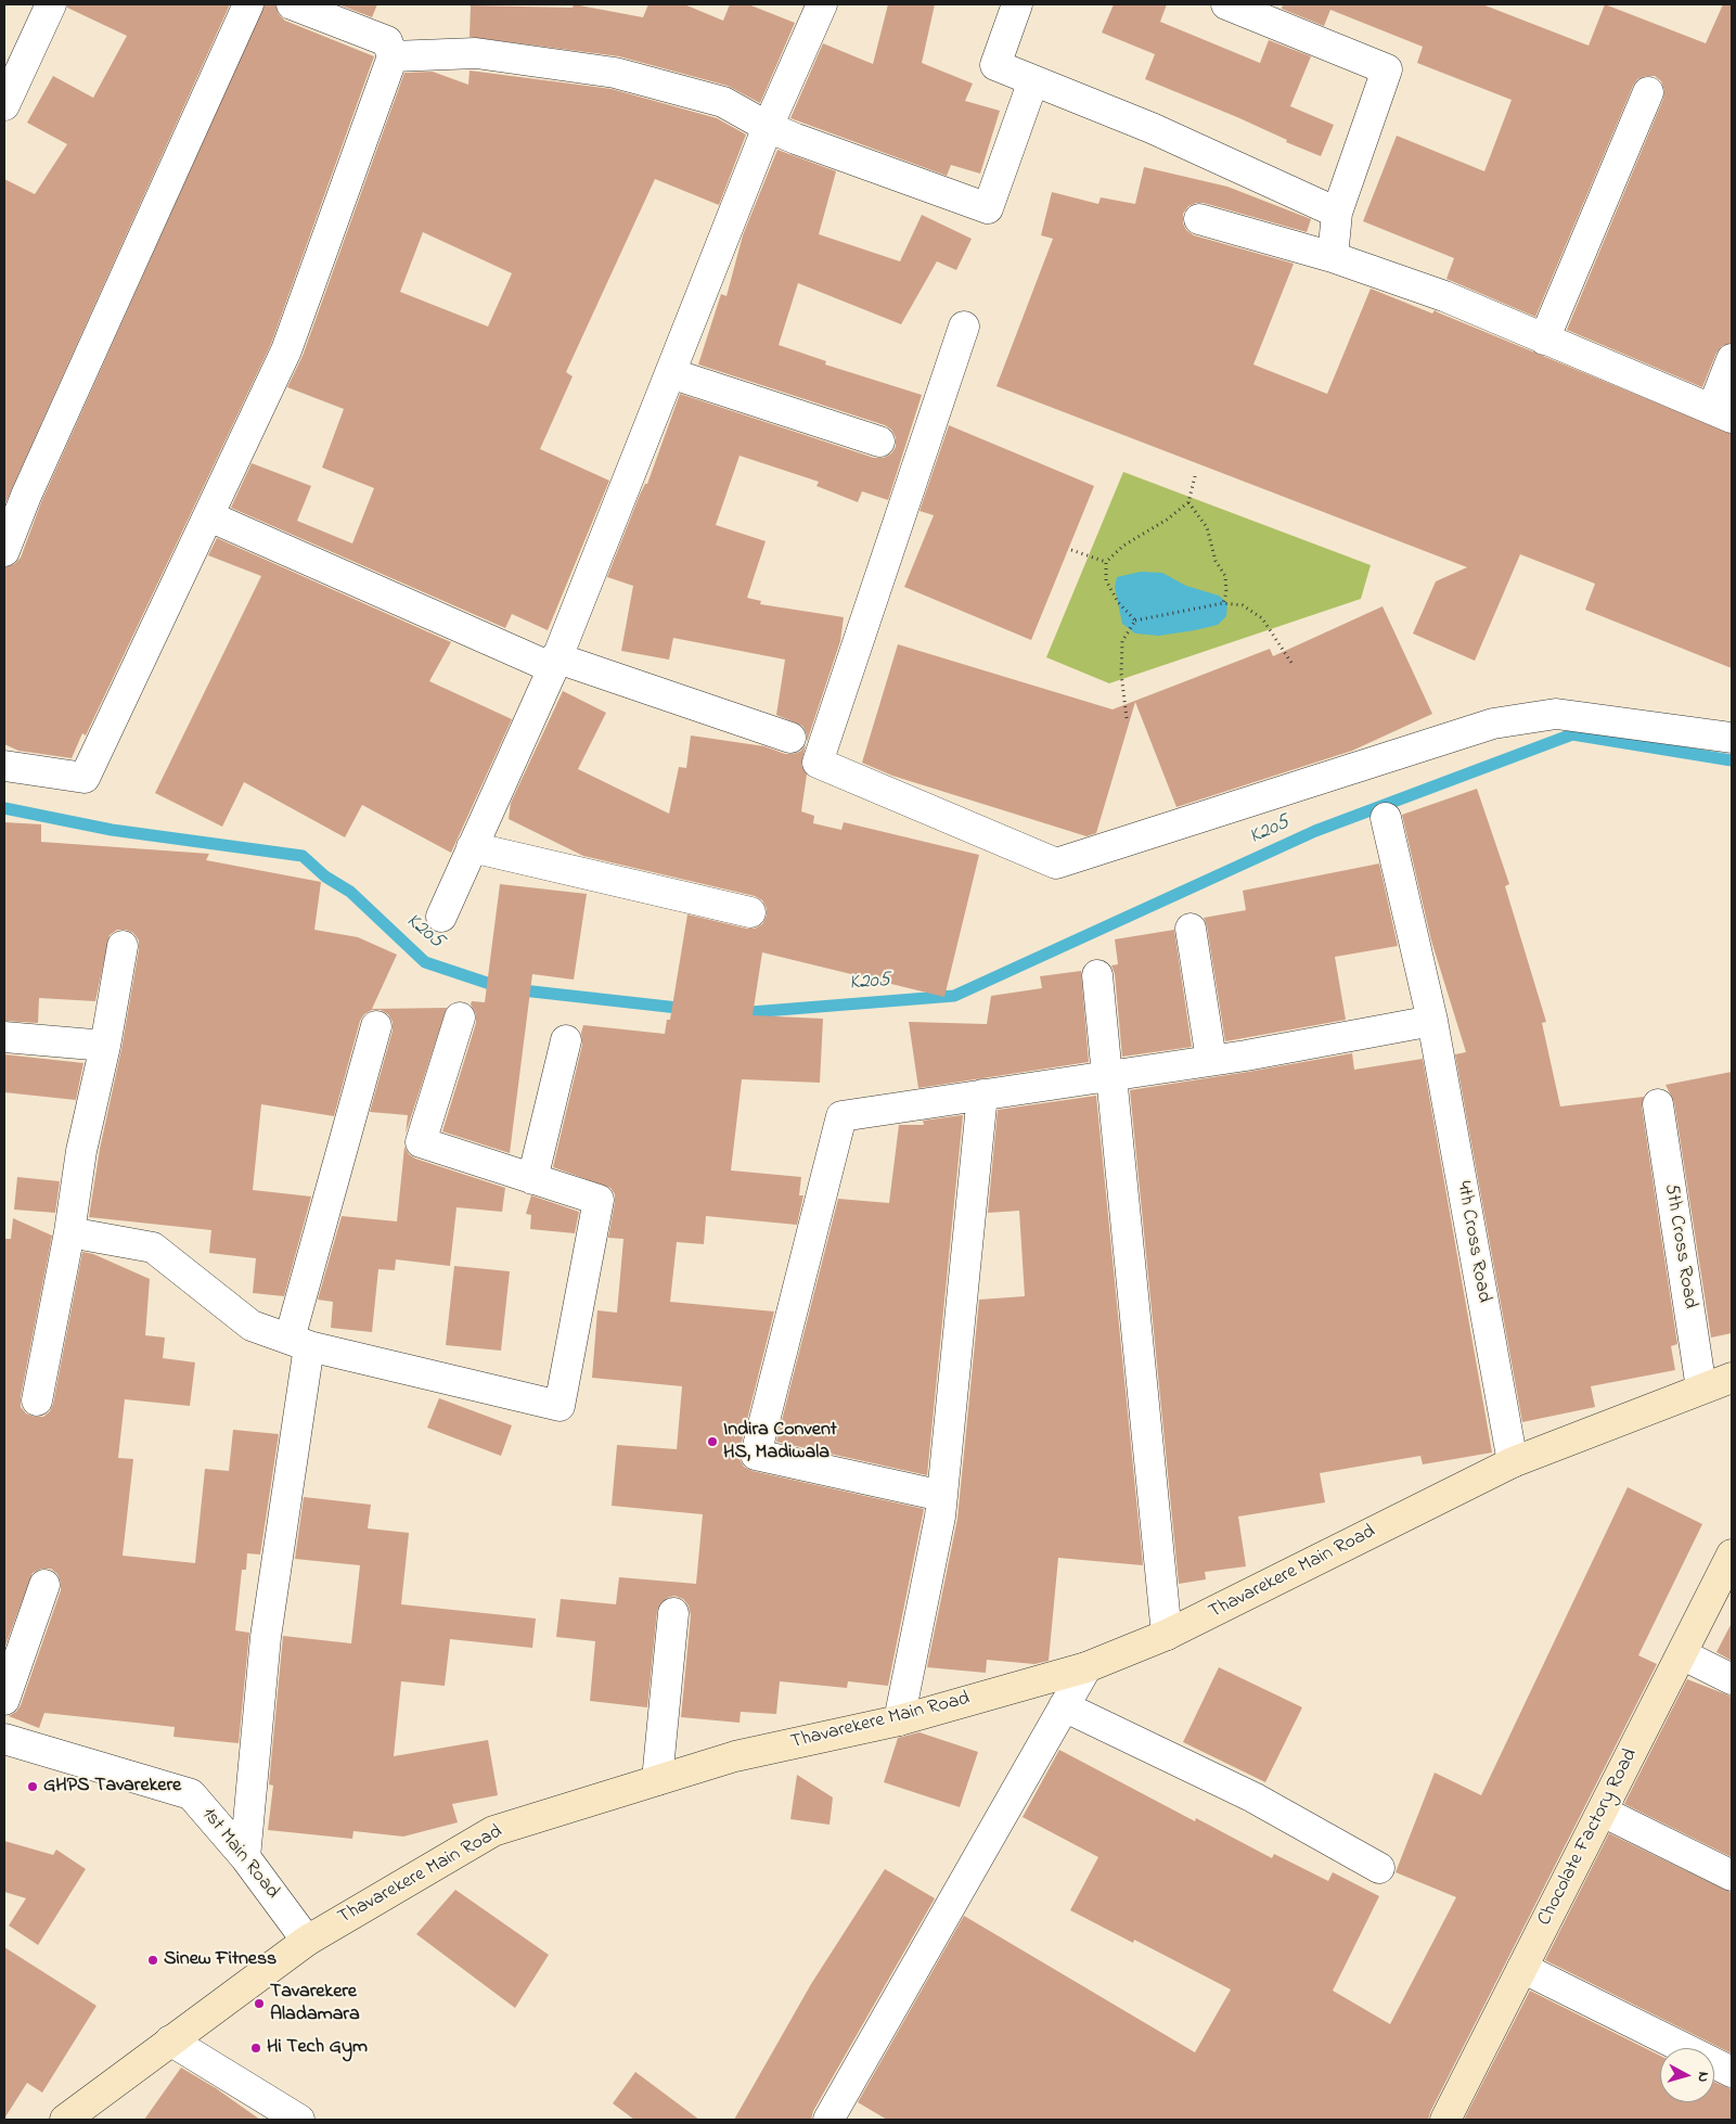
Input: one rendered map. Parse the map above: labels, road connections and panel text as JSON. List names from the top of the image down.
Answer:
{
  "streets": {
    "main road": ["Thavarekere Main Road", "Chocolate Factory Road"],
    "street": ["4th Cross Road", "5th Cross Road", "1st Main Road"]
  },
  "crossings": [
    ["4th Cross Road", "Thavarekere Main Road"],
    ["5th Cross Road", "Thavarekere Main Road"],
    ["Thavarekere Main Road", "1st Main Road"]
  ],
  "water": ["K205"],
  "places": [
    "Indira Convent HS, Madiwala",
    "GHPS Tavarekere",
    "Sinew Fitness",
    "Tavarekere Aladamara",
    "Hi Tech Gym"
  ],
  "north": "right"
}
